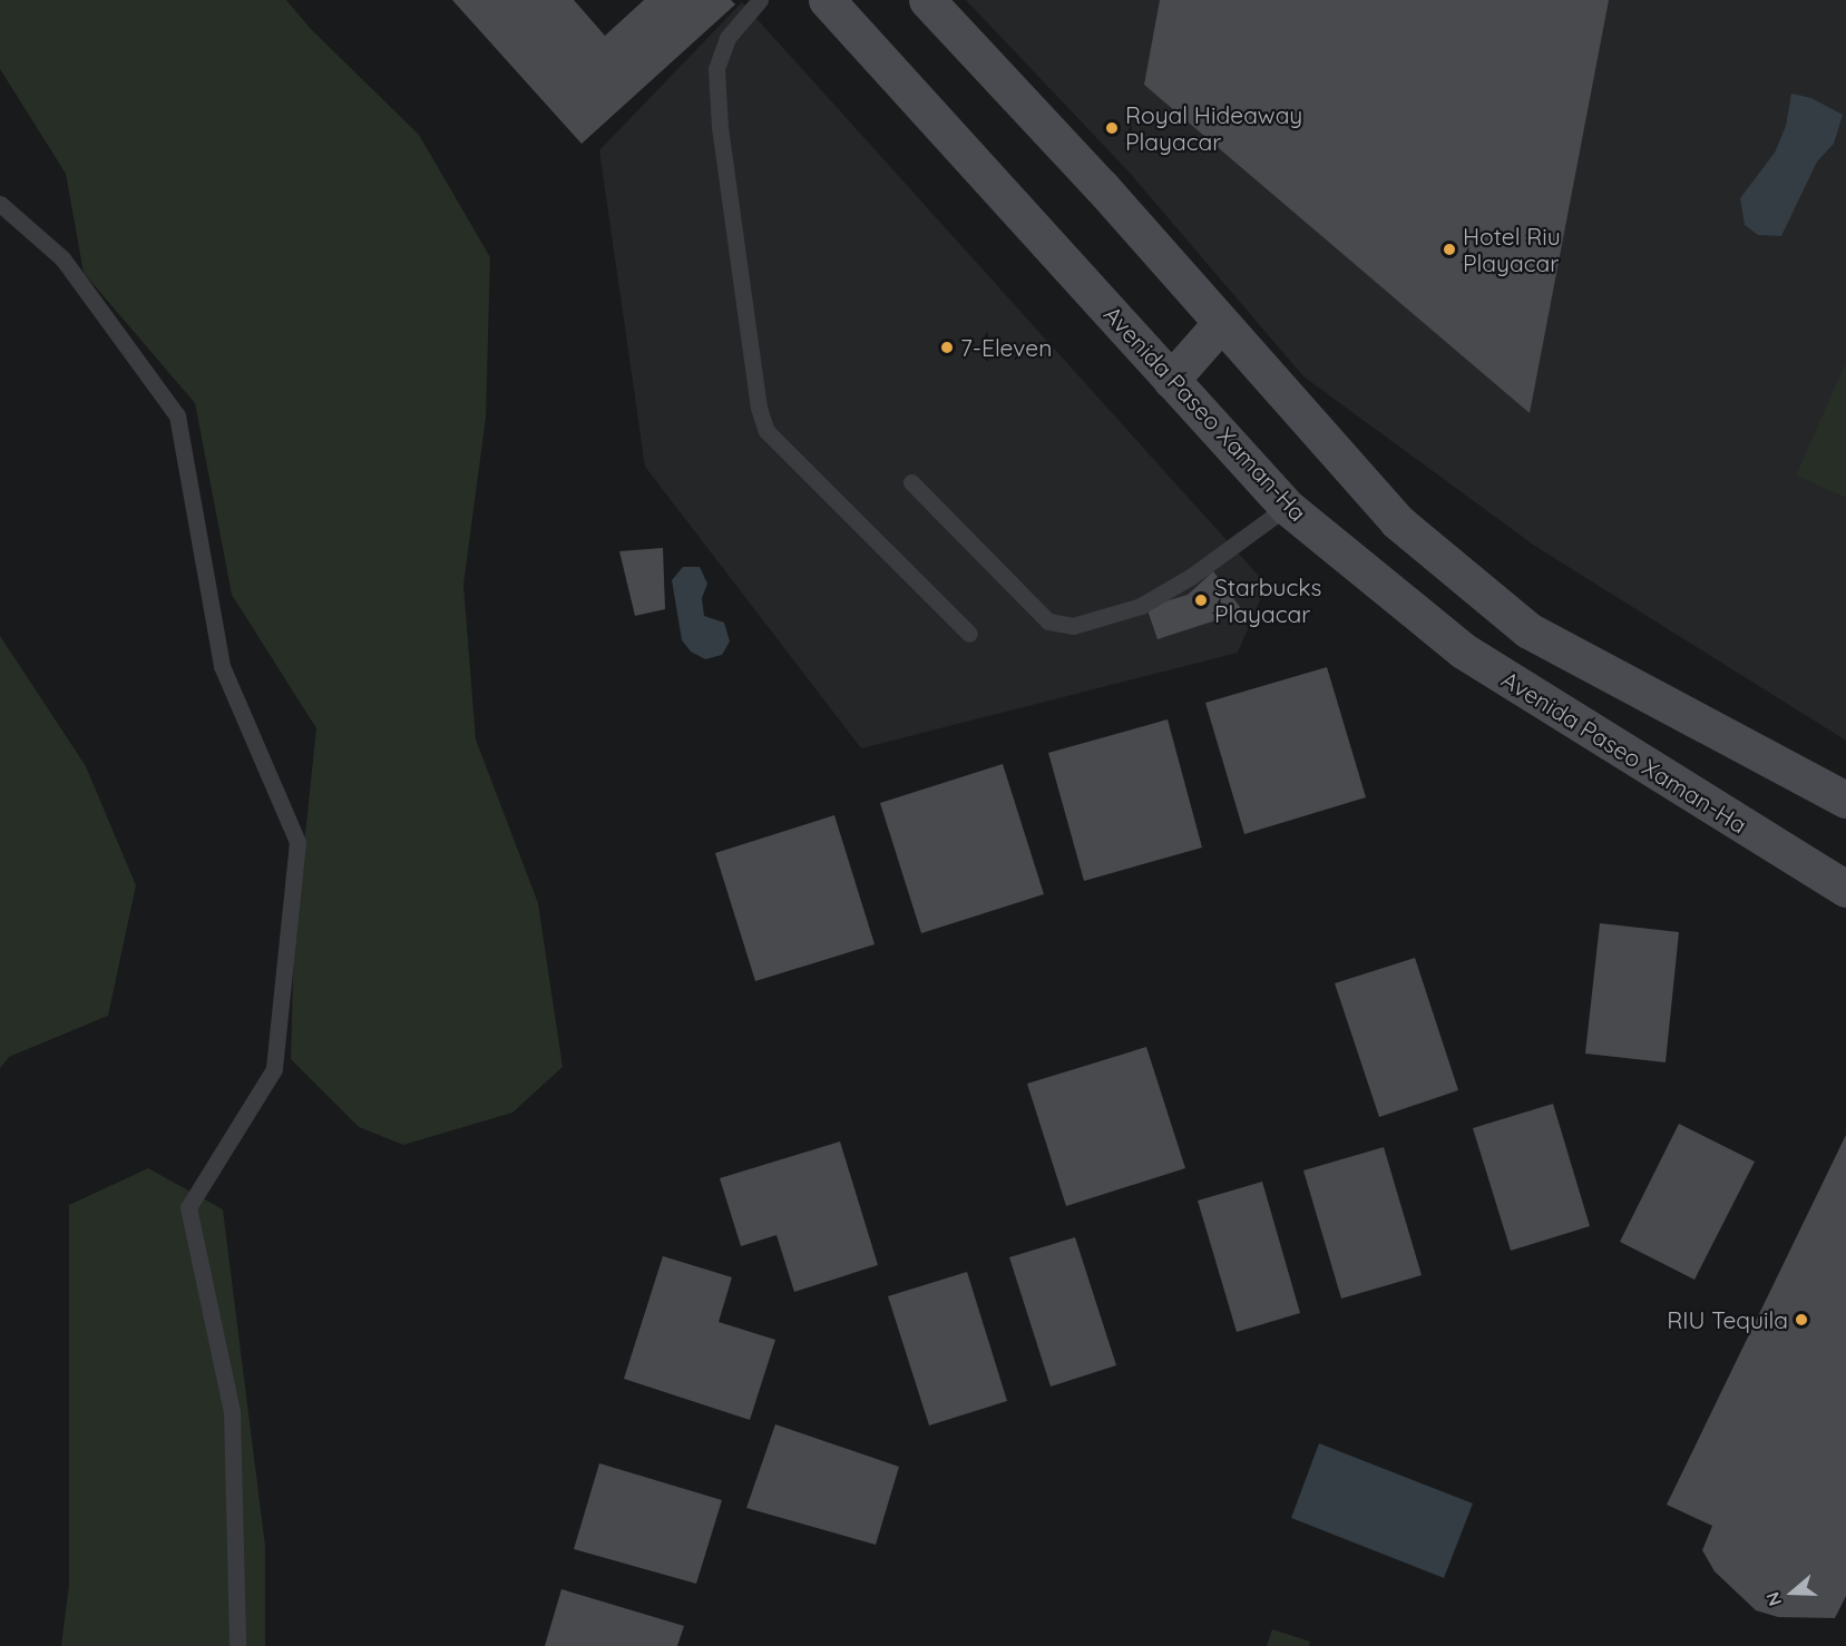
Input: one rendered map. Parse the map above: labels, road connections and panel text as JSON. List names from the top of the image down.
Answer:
{
  "streets": {
    "main road": ["Avenida Paseo Xaman-Ha"]
  },
  "places": [
    "Royal Hideaway Playacar",
    "Hotel Riu Playacar",
    "7-Eleven",
    "Starbucks Playacar",
    "RIU Tequila"
  ],
  "north": "left"
}
